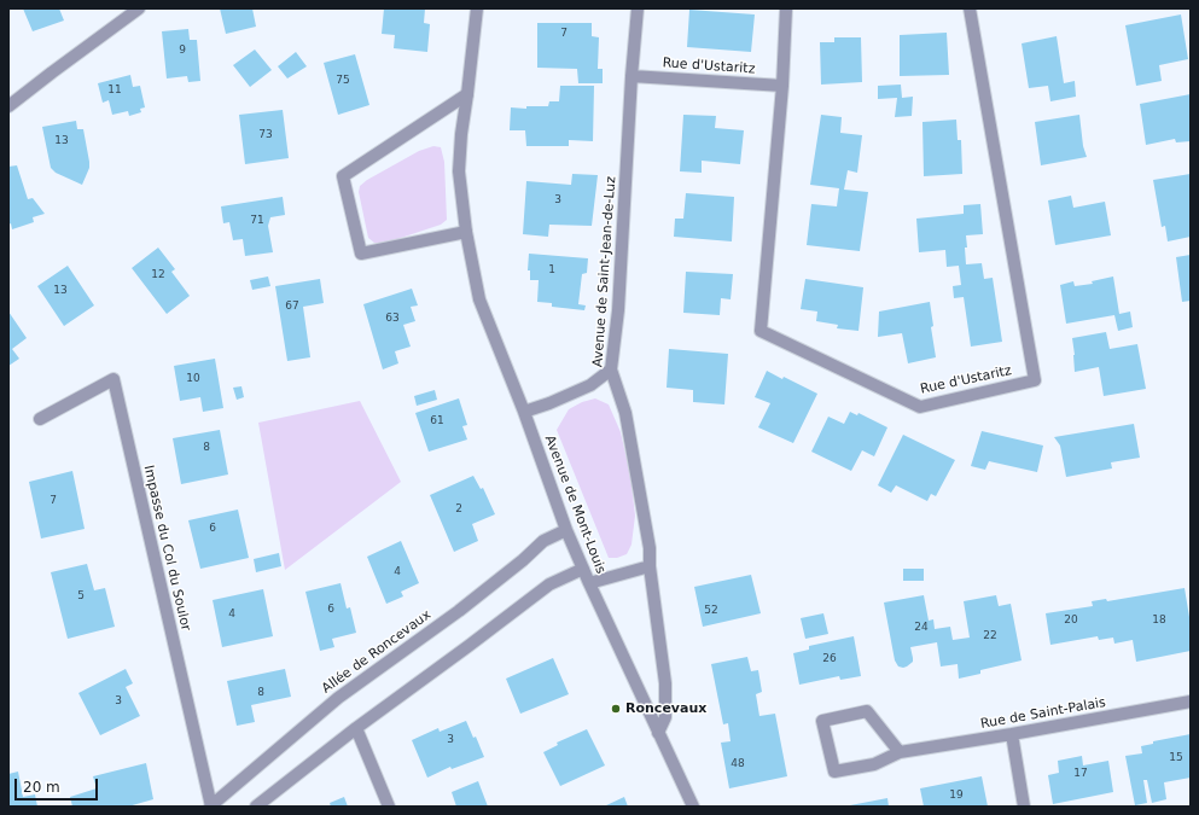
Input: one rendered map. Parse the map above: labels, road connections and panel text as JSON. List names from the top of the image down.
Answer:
{
  "streets": {
    "street": [
      "Rue d'Ustaritz",
      "Avenue de Saint-Jean-de-Luz",
      "Avenue de Mont-Louis",
      "Impasse du Col du Soulor",
      "Allée de Roncevaux",
      "Rue de Saint-Palais"
    ]
  },
  "crossings": [
    ["Rue d'Ustaritz", "Avenue de Saint-Jean-de-Luz"],
    ["Avenue de Saint-Jean-de-Luz", "Avenue de Mont-Louis"],
    ["Avenue de Mont-Louis", "Allée de Roncevaux"],
    ["Impasse du Col du Soulor", "Allée de Roncevaux"]
  ],
  "places": ["Roncevaux"],
  "house_numbers": [
    "7",
    "9",
    "75",
    "11",
    "73",
    "13",
    "3",
    "71",
    "1",
    "12",
    "13",
    "67",
    "63",
    "10",
    "61",
    "8",
    "7",
    "2",
    "6",
    "4",
    "5",
    "6",
    "52",
    "4",
    "20",
    "18",
    "24",
    "22",
    "26",
    "8",
    "3",
    "3",
    "15",
    "48",
    "17",
    "19"
  ],
  "scale_bar": "20 m"
}
